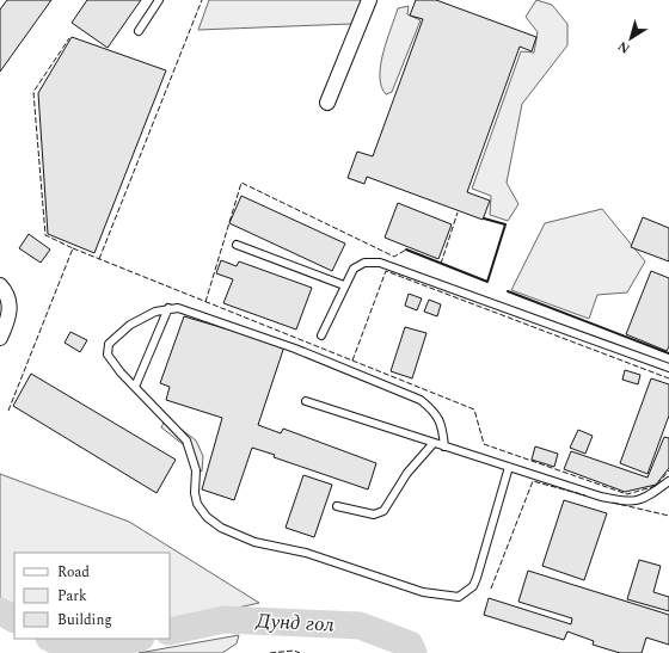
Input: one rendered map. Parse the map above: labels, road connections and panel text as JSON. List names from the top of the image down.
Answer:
{
  "water": ["Дунд гол"],
  "legend": ["Road", "Park", "Building"],
  "north": "bottom left"
}
